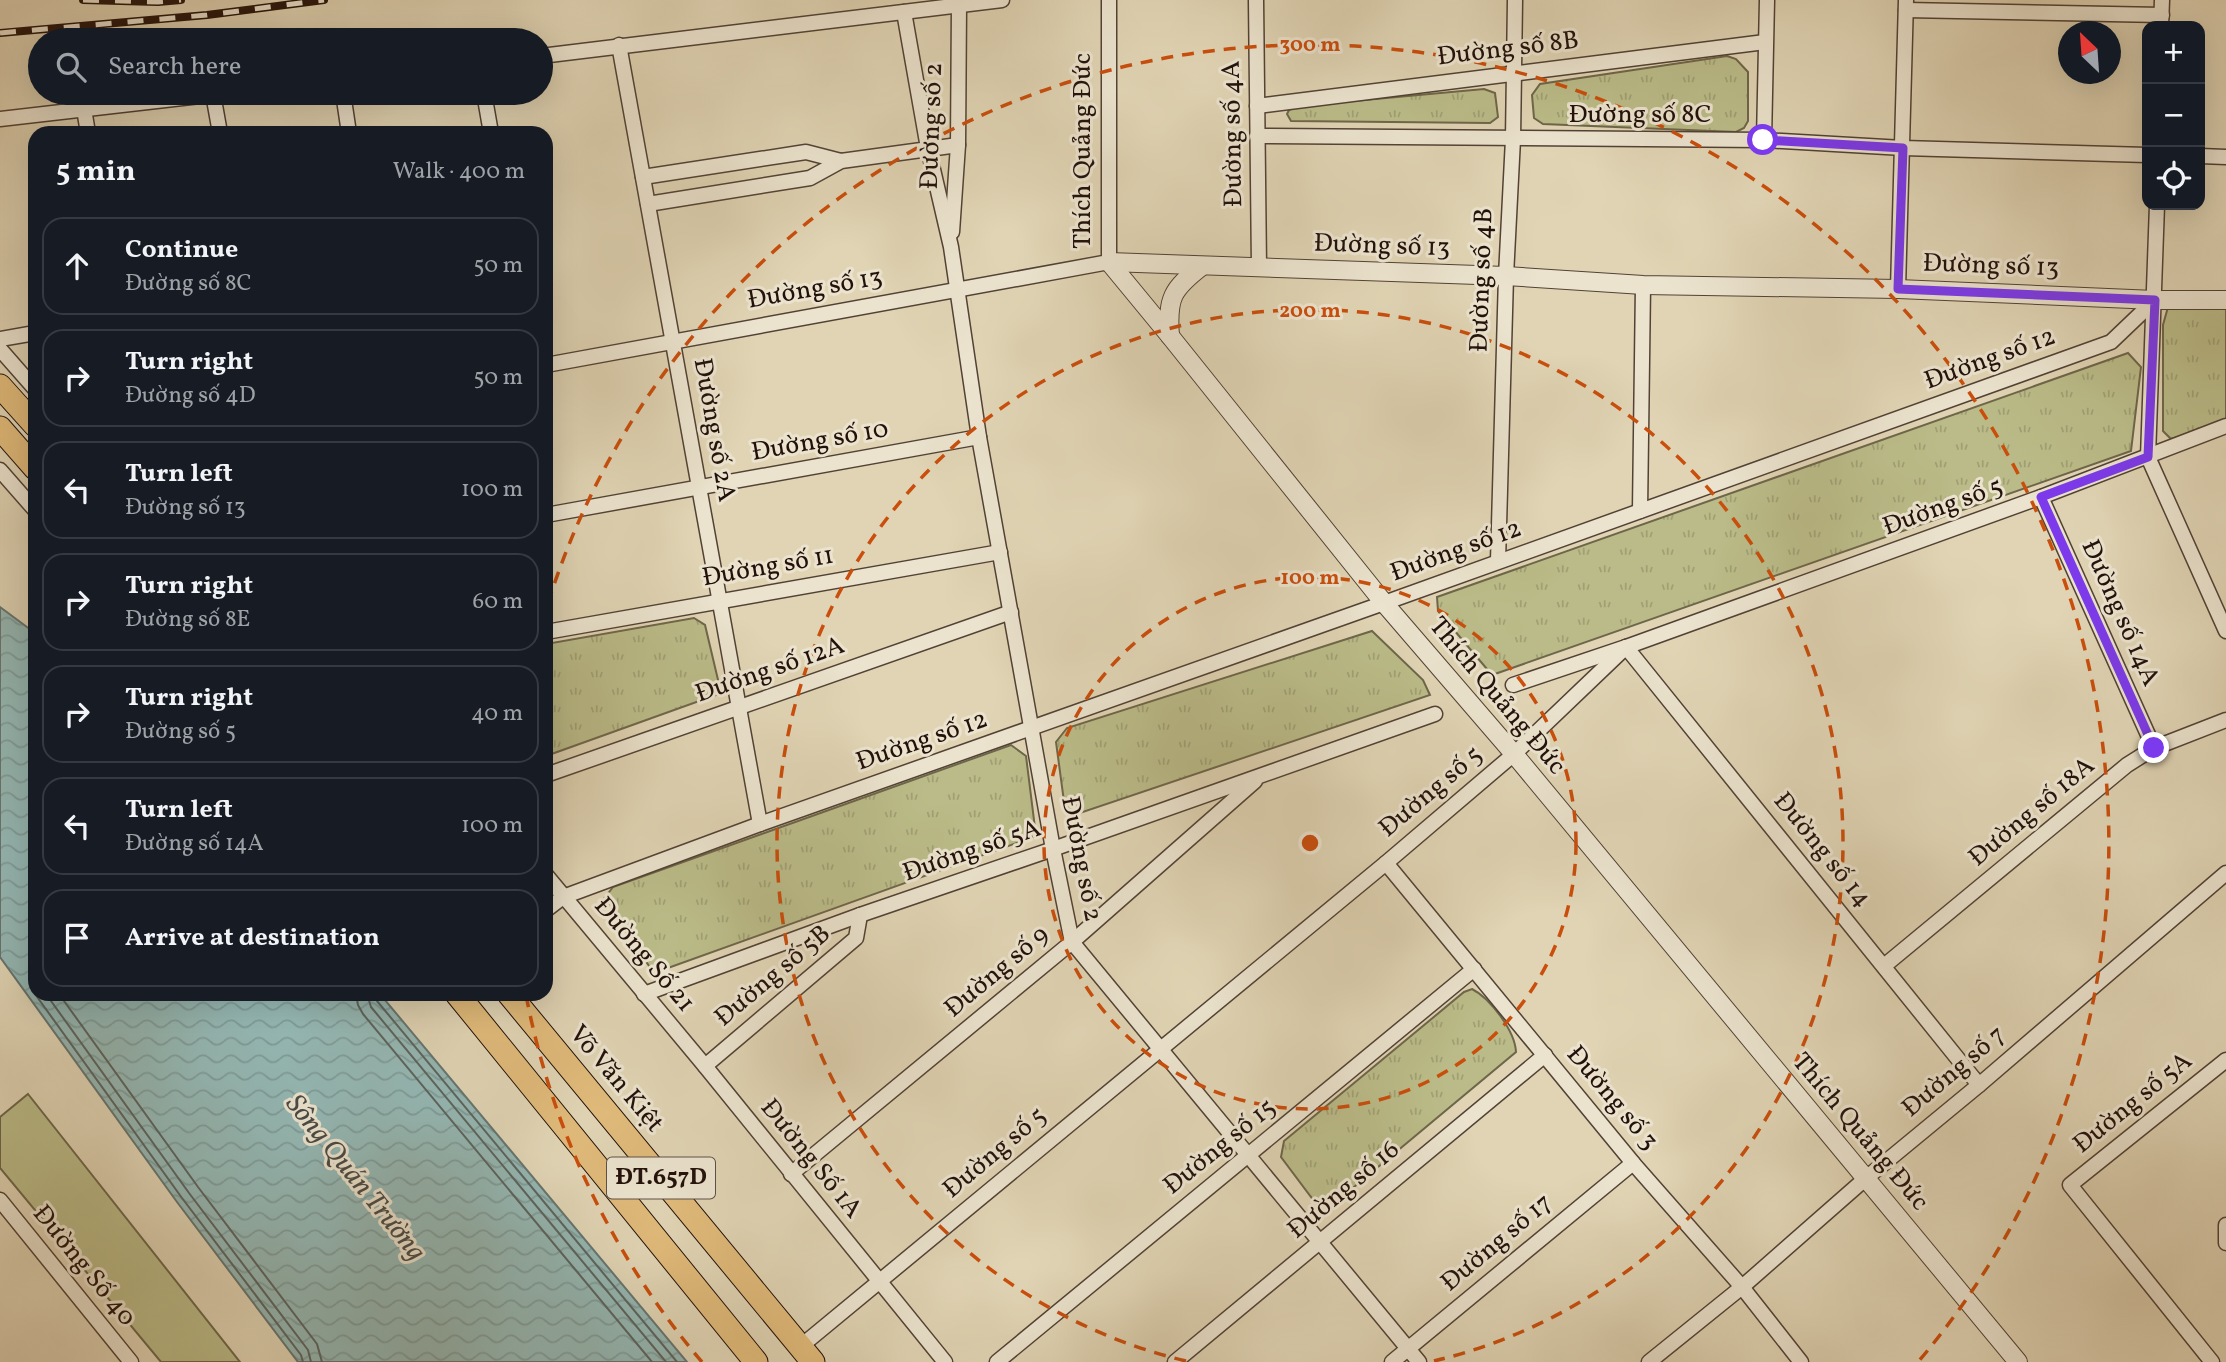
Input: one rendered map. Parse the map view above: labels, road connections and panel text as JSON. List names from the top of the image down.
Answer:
{
  "streets": {
    "main road": ["Võ Văn Kiệt", "ĐT.657D"],
    "street": [
      "Đường số 8B",
      "Đường số 8C",
      "Đường số 2",
      "Đường số 4A",
      "Thích Quảng Đức",
      "Đường số 13",
      "Đường số 4B",
      "Đường số 12",
      "Đường số 2A",
      "Đường số 10",
      "Đường số 5",
      "Đường số 11",
      "Đường số 14A",
      "Đường số 12A",
      "Đường số 18A",
      "Đường số 14",
      "Đường số 5A",
      "Đường Số 21",
      "Đường số 9",
      "Đường số 5B",
      "Đường số 7",
      "Đường số 3",
      "Đường số 15",
      "Đường Số 1A",
      "Đường số 16",
      "Đường số 17",
      "Đường Số 40"
    ]
  },
  "crossings": [
    ["Đường số 8B", "Đường số 4A"],
    ["Đường số 8B", "Đường số 4B"],
    ["Đường số 8C", "Đường số 4A"],
    ["Đường số 8C", "Đường số 4B"],
    ["Đường số 2", "Đường số 13"],
    ["Đường số 2", "Đường số 12"],
    ["Đường số 2", "Đường số 10"],
    ["Đường số 2", "Đường số 5"],
    ["Đường số 2", "Đường số 11"],
    ["Đường số 2", "Đường số 12A"],
    ["Đường số 2", "Đường số 5A"],
    ["Đường số 2", "Đường số 9"],
    ["Đường số 2", "Đường số 15"],
    ["Đường số 2", "Đường số 16"],
    ["Đường số 2", "Đường số 17"],
    ["Đường số 4A", "Đường số 13"],
    ["Thích Quảng Đức", "Đường số 13"],
    ["Thích Quảng Đức", "Đường số 12"],
    ["Thích Quảng Đức", "Đường số 5"],
    ["Thích Quảng Đức", "Đường số 7"],
    ["Đường số 13", "Đường số 4B"],
    ["Đường số 13", "Đường số 12"],
    ["Đường số 13", "Đường số 2A"],
    ["Đường số 4B", "Đường số 12"],
    ["Đường số 12", "Đường số 2A"],
    ["Đường số 12", "Đường Số 21"],
    ["Đường số 2A", "Đường số 10"],
    ["Đường số 2A", "Đường số 11"],
    ["Đường số 2A", "Đường số 12A"],
    ["Đường số 5", "Đường số 14A"],
    ["Đường số 5", "Đường số 14"],
    ["Đường số 5", "Võ Văn Kiệt"],
    ["Đường số 5", "Đường số 3"],
    ["Đường số 5", "Đường Số 1A"],
    ["Đường số 14A", "Đường số 18A"],
    ["Đường số 18A", "Đường số 14"],
    ["Đường số 14", "Đường số 7"],
    ["Đường số 5A", "Đường Số 21"],
    ["Đường số 5A", "Đường số 9"],
    ["Đường số 5A", "Đường số 5B"],
    ["Đường Số 21", "Đường số 5B"],
    ["Đường Số 21", "Đường Số 1A"],
    ["Đường số 9", "Đường Số 1A"],
    ["Đường số 5B", "Đường Số 1A"],
    ["Đường số 7", "Đường số 3"],
    ["Đường số 3", "Đường số 15"],
    ["Đường số 3", "Đường số 16"],
    ["Đường số 3", "Đường số 17"]
  ],
  "water": ["Sông Quán Trường"],
  "north": "top left",
  "page": {
    "map_buttons": ["+", "−"],
    "search": "Search here",
    "heading": ["5 min", "Walk · 400 m"],
    "list": [
      ["Continue", "Đường số 8C", "50 m"],
      ["Turn right", "Đường số 4D", "50 m"],
      ["Turn left", "Đường số 13", "100 m"],
      ["Turn right", "Đường số 8E", "60 m"],
      ["Turn right", "Đường số 5", "40 m"],
      ["Turn left", "Đường số 14A", "100 m"],
      "Arrive at destination"
    ]
  },
  "rings": ["300 m", "200 m", "100 m"]
}
